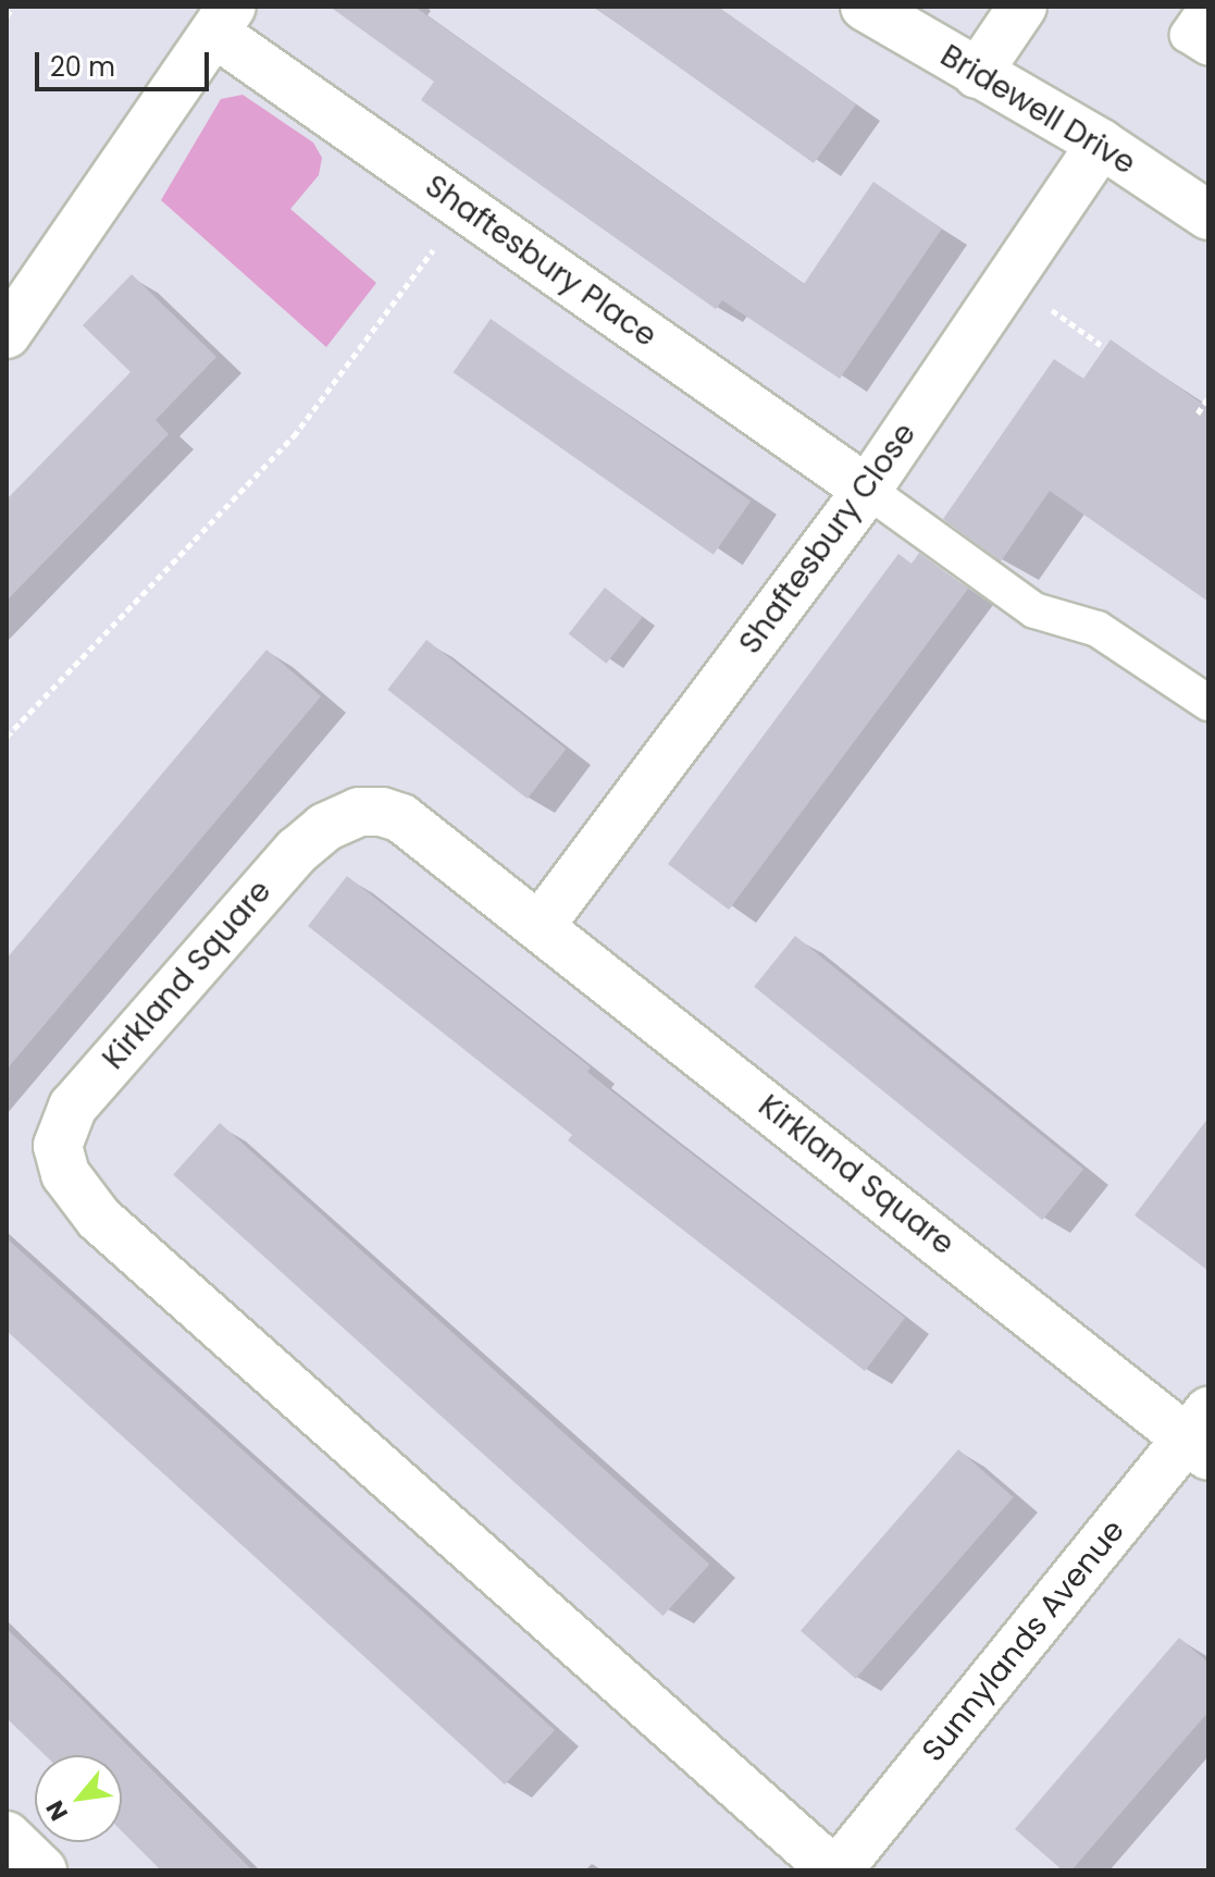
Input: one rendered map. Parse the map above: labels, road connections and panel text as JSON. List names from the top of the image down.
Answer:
{
  "streets": {
    "street": [
      "Bridewell Drive",
      "Shaftesbury Place",
      "Shaftesbury Close",
      "Kirkland Square",
      "Sunnylands Avenue"
    ]
  },
  "crossings": [
    ["Bridewell Drive", "Shaftesbury Close"],
    ["Shaftesbury Place", "Shaftesbury Close"],
    ["Shaftesbury Close", "Kirkland Square"],
    ["Kirkland Square", "Sunnylands Avenue"]
  ],
  "scale_bar": "20 m",
  "north": "bottom left"
}
